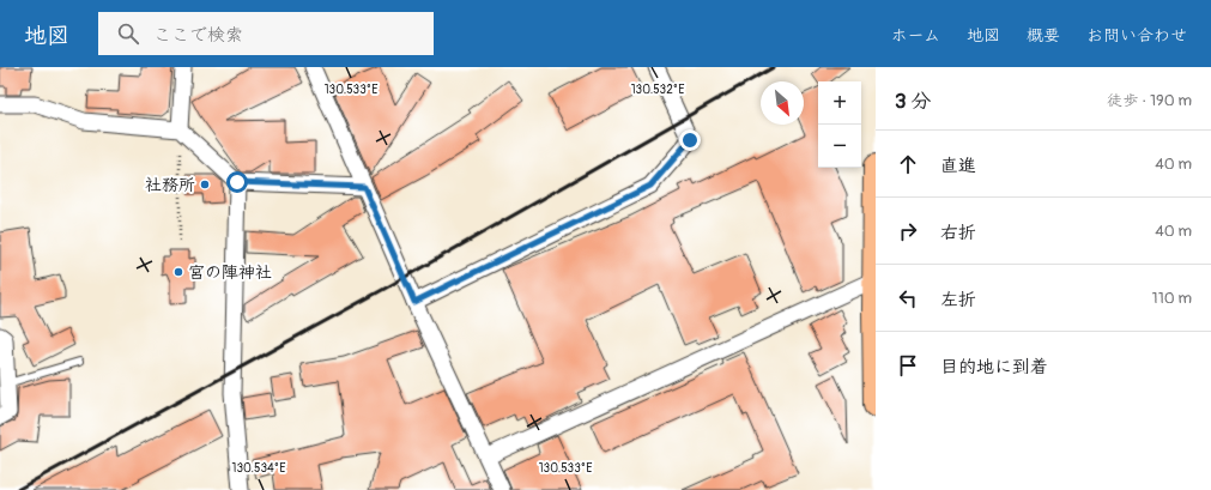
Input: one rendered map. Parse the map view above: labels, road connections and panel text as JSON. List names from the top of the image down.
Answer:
{
  "places": ["社務所", "宮の陣神社"],
  "north": "bottom right",
  "page": {
    "header": "地図",
    "search": "ここで検索",
    "nav": [
      "ホーム",
      "地図",
      "概要",
      "お問い合わせ"
    ],
    "heading": ["3 分", "徒歩 · 190 m"],
    "map_buttons": ["+", "−"],
    "list": [
      ["直進", "40 m"],
      ["右折", "40 m"],
      ["左折", "110 m"],
      "目的地に到着"
    ]
  },
  "coordinates": ["130.533°E", "130.532°E", "130.534°E"]
}
